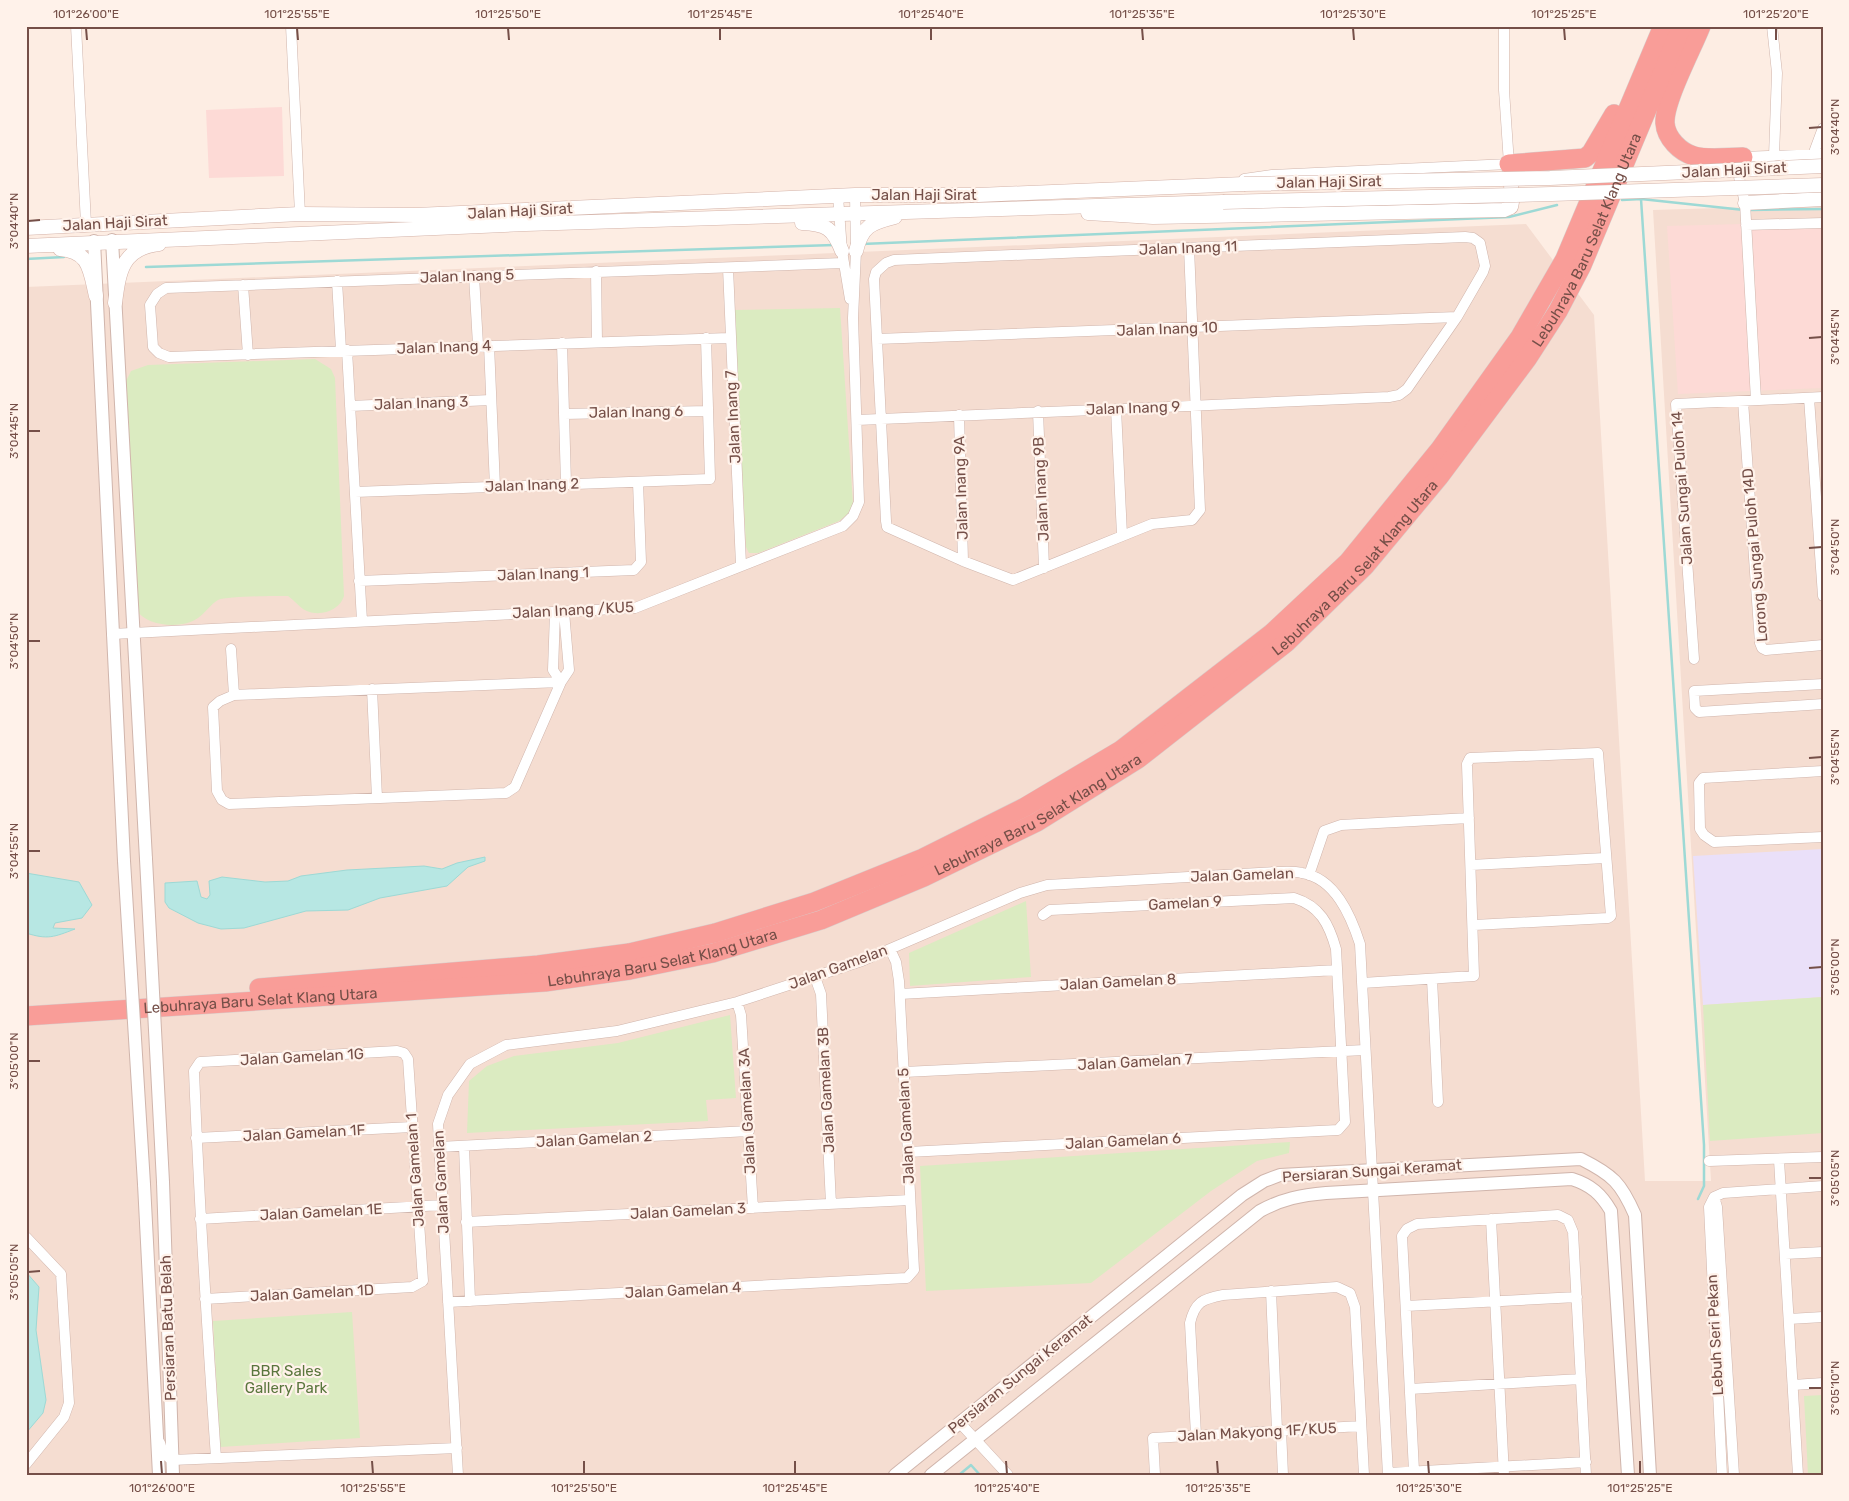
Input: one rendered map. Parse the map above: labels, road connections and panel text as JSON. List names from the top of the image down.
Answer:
{
  "streets": {
    "highway": ["Lebuhraya Baru Selat Klang Utara"],
    "main road": ["Jalan Haji Sirat"],
    "street": [
      "Jalan Inang 11",
      "Jalan Inang 5",
      "Jalan Inang 10",
      "Jalan Inang 4",
      "Jalan Inang 3",
      "Jalan Inang 9",
      "Jalan Inang 6",
      "Jalan Inang 7",
      "Jalan Inang 2",
      "Jalan Inang 9A",
      "Jalan Sungai Puloh 14",
      "Jalan Inang 9B",
      "Lorong Sungai Puloh 14D",
      "Jalan Inang 1",
      "Jalan Inang /KU5",
      "Jalan Gamelan",
      "Gamelan 9",
      "Jalan Gamelan 8",
      "Jalan Gamelan 1G",
      "Jalan Gamelan 7",
      "Jalan Gamelan 3B",
      "Jalan Gamelan 3A",
      "Jalan Gamelan 5",
      "Jalan Gamelan 1F",
      "Jalan Gamelan 2",
      "Jalan Gamelan 6",
      "Jalan Gamelan 1",
      "Persiaran Sungai Keramat",
      "Jalan Gamelan 3",
      "Jalan Gamelan 1E",
      "Jalan Gamelan 4",
      "Jalan Gamelan 1D",
      "Persiaran Batu Belah",
      "Lebuh Seri Pekan",
      "Jalan Makyong 1F/KU5"
    ]
  },
  "crossings": [
    ["Jalan Haji Sirat", "Persiaran Batu Belah"],
    ["Jalan Inang 11", "Jalan Inang 10"],
    ["Jalan Inang 11", "Jalan Inang 9"],
    ["Jalan Inang 11", "Jalan Inang 9A"],
    ["Jalan Inang 5", "Jalan Inang 4"],
    ["Jalan Inang 5", "Jalan Inang 7"],
    ["Jalan Inang 5", "Jalan Inang /KU5"],
    ["Jalan Inang 4", "Jalan Inang 7"],
    ["Jalan Inang 9", "Jalan Inang 9A"],
    ["Jalan Inang 9", "Jalan Inang 9B"],
    ["Jalan Inang 9", "Jalan Inang /KU5"],
    ["Jalan Inang 6", "Jalan Inang 2"],
    ["Jalan Inang 7", "Jalan Inang /KU5"],
    ["Jalan Inang 2", "Jalan Inang 1"],
    ["Jalan Sungai Puloh 14", "Lorong Sungai Puloh 14D"],
    ["Jalan Inang /KU5", "Persiaran Batu Belah"],
    ["Jalan Gamelan", "Jalan Gamelan 7"],
    ["Jalan Gamelan", "Jalan Gamelan 3B"],
    ["Jalan Gamelan", "Jalan Gamelan 3A"],
    ["Jalan Gamelan", "Jalan Gamelan 5"],
    ["Jalan Gamelan", "Jalan Gamelan 2"],
    ["Jalan Gamelan", "Persiaran Sungai Keramat"],
    ["Jalan Gamelan", "Jalan Gamelan 1E"],
    ["Jalan Gamelan", "Jalan Gamelan 4"],
    ["Gamelan 9", "Jalan Gamelan 8"],
    ["Jalan Gamelan 8", "Jalan Gamelan 5"],
    ["Jalan Gamelan 1G", "Jalan Gamelan 1F"],
    ["Jalan Gamelan 1G", "Jalan Gamelan 1"],
    ["Jalan Gamelan 7", "Jalan Gamelan 5"],
    ["Jalan Gamelan 7", "Jalan Gamelan 6"],
    ["Jalan Gamelan 3B", "Jalan Gamelan 3"],
    ["Jalan Gamelan 3A", "Jalan Gamelan 2"],
    ["Jalan Gamelan 3A", "Jalan Gamelan 3"],
    ["Jalan Gamelan 5", "Jalan Gamelan 6"],
    ["Jalan Gamelan 5", "Jalan Gamelan 3"],
    ["Jalan Gamelan 5", "Jalan Gamelan 4"],
    ["Jalan Gamelan 1F", "Jalan Gamelan 1"],
    ["Jalan Gamelan 1", "Jalan Gamelan 1E"],
    ["Jalan Gamelan 1", "Jalan Gamelan 1D"]
  ],
  "parks": ["BBR Sales Gallery Park"],
  "coordinates": [
    "101°26'00\"E",
    "101°25'55\"E",
    "101°25'50\"E",
    "101°25'45\"E",
    "101°25'40\"E",
    "101°25'35\"E",
    "101°25'30\"E",
    "101°25'25\"E",
    "101°25'20\"E",
    "3°04'40\"N",
    "3°04'45\"N",
    "3°04'50\"N",
    "3°04'55\"N",
    "3°05'00\"N",
    "3°05'05\"N",
    "3°05'10\"N"
  ]
}
